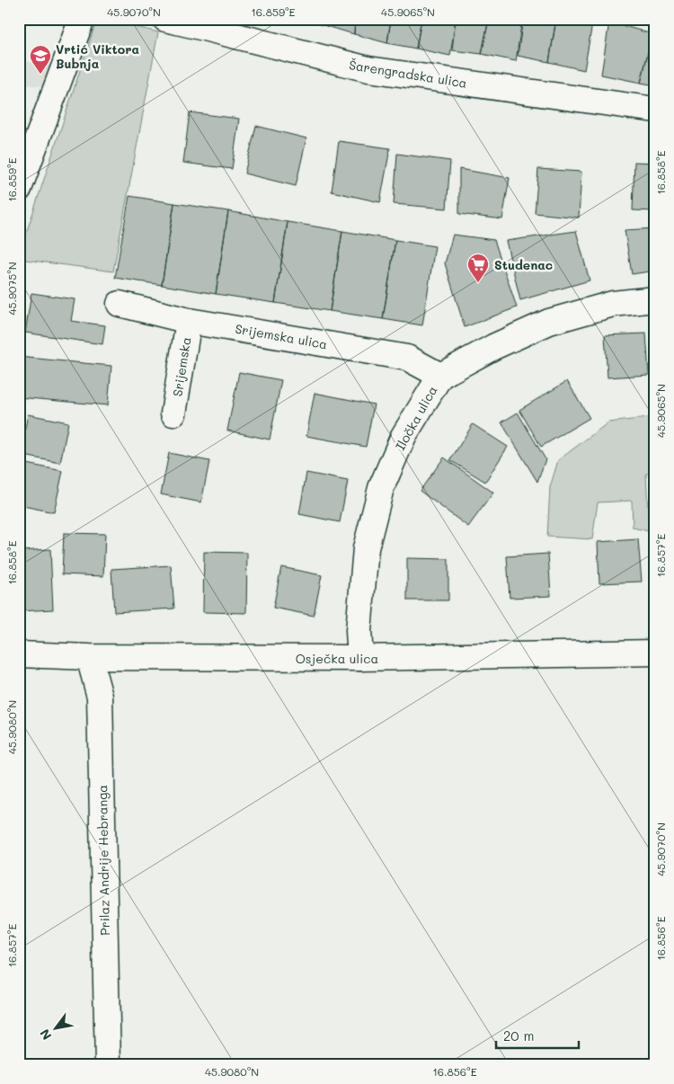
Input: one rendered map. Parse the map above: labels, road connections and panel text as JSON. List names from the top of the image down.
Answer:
{
  "streets": {
    "street": [
      "Šarengradska ulica",
      "Srijemska ulica",
      "Srijemska",
      "Iločka ulica",
      "Osječka ulica",
      "Prilaz Andrije Hebranga"
    ]
  },
  "crossings": [
    ["Srijemska ulica", "Srijemska"],
    ["Srijemska ulica", "Iločka ulica"],
    ["Iločka ulica", "Osječka ulica"],
    ["Osječka ulica", "Prilaz Andrije Hebranga"]
  ],
  "places": {
    "school or university": ["Vrtić Viktora Bubnja"],
    "supermarket": ["Studenac"]
  },
  "scale_bar": "20 m",
  "north": "bottom left",
  "coordinates": [
    "45.9070°N",
    "16.859°E",
    "45.9065°N",
    "16.858°E",
    "45.9075°N",
    "16.857°E",
    "45.9080°N",
    "16.856°E"
  ]
}
